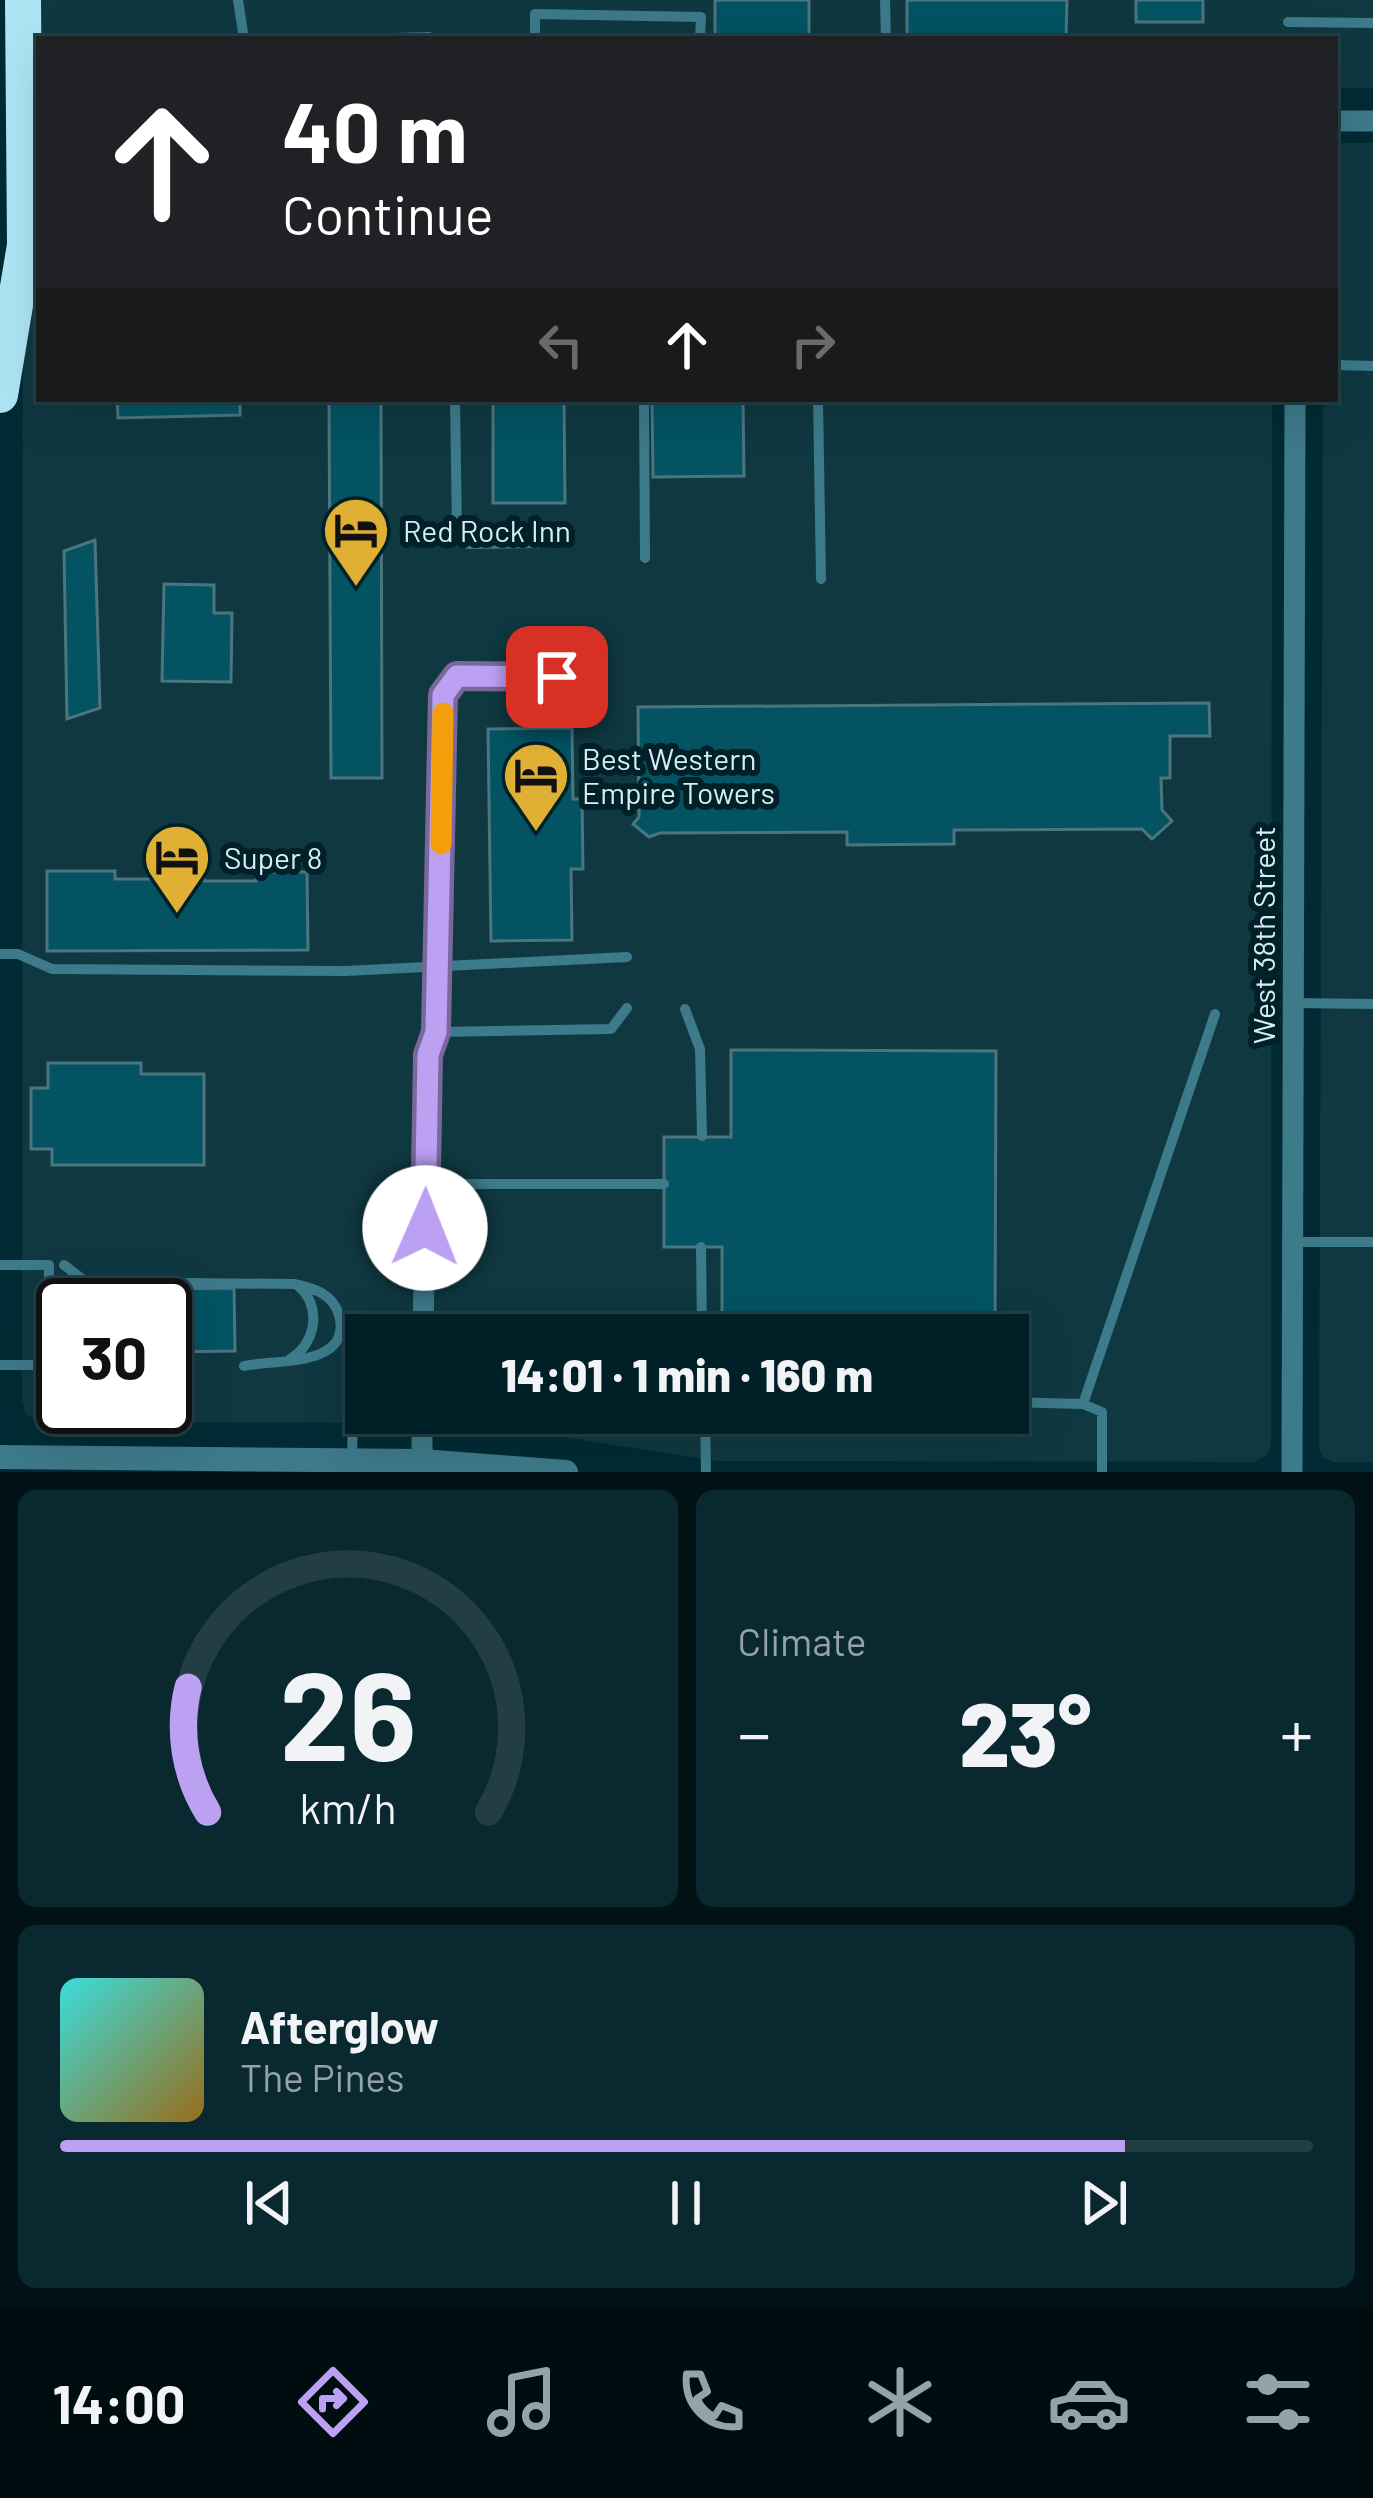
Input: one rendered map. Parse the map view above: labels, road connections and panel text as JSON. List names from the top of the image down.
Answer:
{
  "streets": {
    "street": ["West 38th Street"]
  },
  "places": {
    "hotel": ["Red Rock Inn", "Best Western Empire Towers", "Super 8"]
  },
  "page": {
    "turn": ["40 m", "Continue"],
    "limit": "30",
    "trip": "14:01 · 1 min · 160 m",
    "tile": "Climate",
    "heat": ["−", "23°", "+"],
    "song": ["Afterglow", "The Pines"],
    "tabs": "14:00",
    "gauge": ["26", "km/h"]
  }
}
